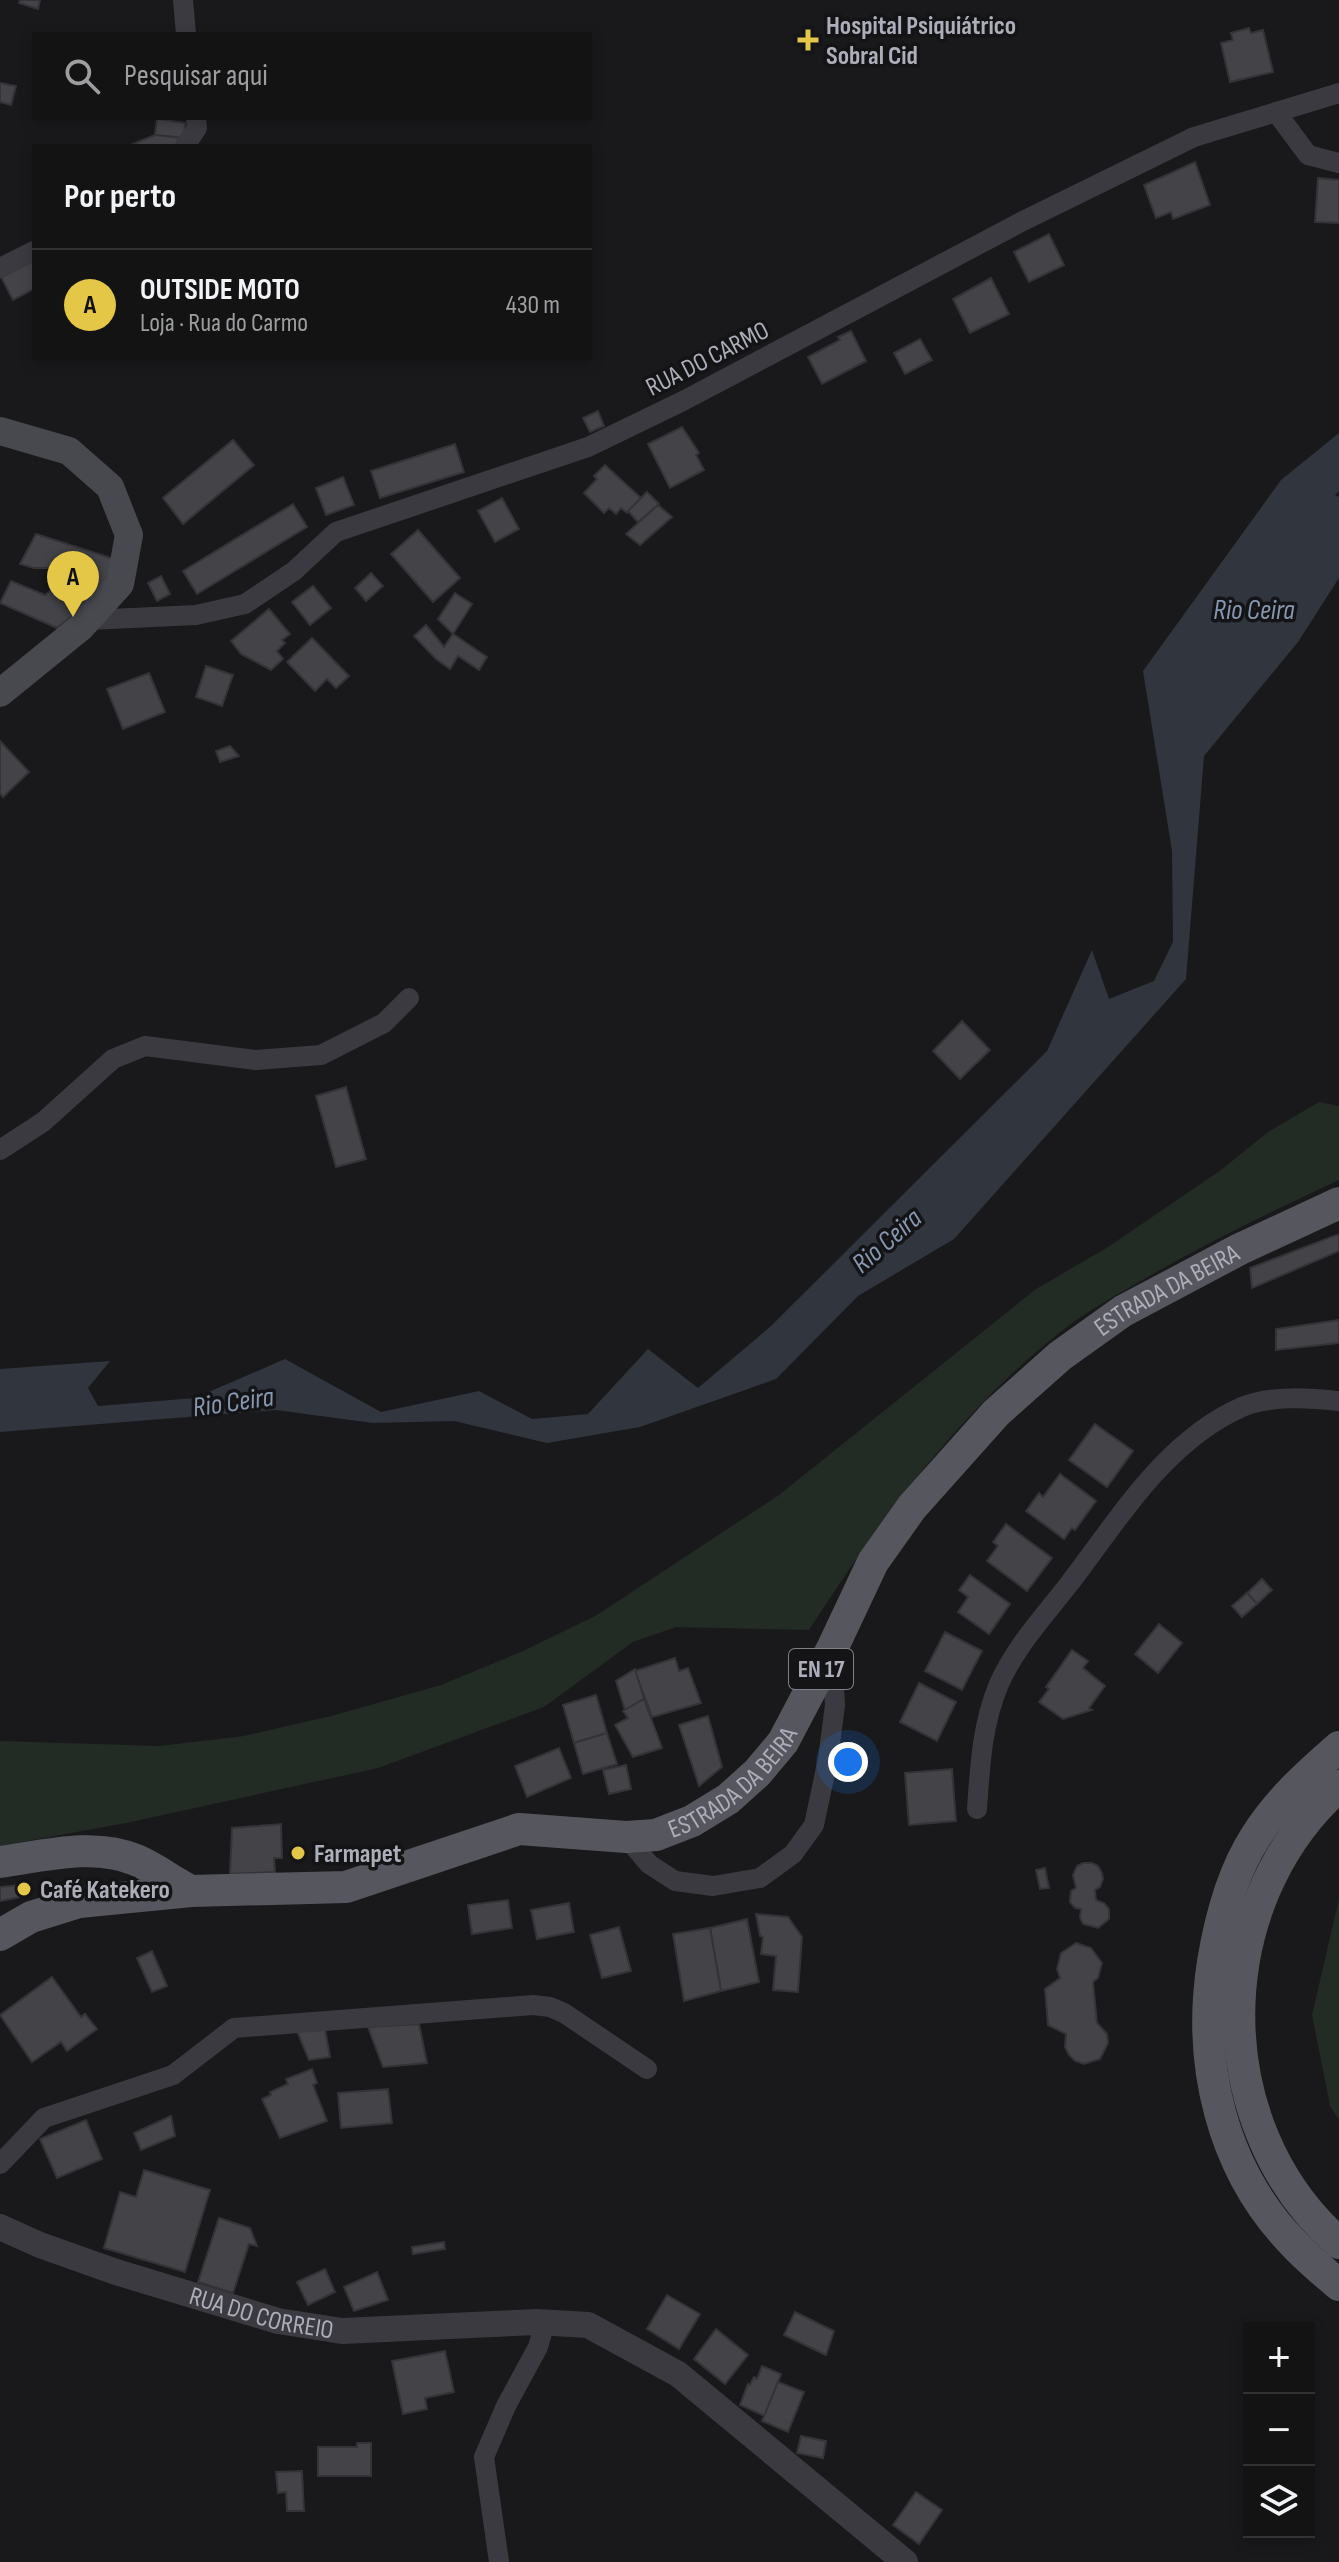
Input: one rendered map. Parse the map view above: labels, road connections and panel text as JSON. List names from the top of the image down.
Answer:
{
  "streets": {
    "main road": ["ESTRADA DA BEIRA", "EN 17"],
    "street": ["RUA DO CARMO", "RUA DO CORREIO"]
  },
  "water": ["Rio Ceira"],
  "places": {
    "health": ["Hospital Psiquiátrico Sobral Cid"],
    "other": ["Farmapet", "Café Katekero"]
  },
  "page": {
    "search": "Pesquisar aqui",
    "heading": "Por perto",
    "list": [
      {
        "mark": "A",
        "name": "OUTSIDE MOTO",
        "note": "Loja · Rua do Carmo",
        "value": "430 m"
      }
    ],
    "pins": "A",
    "map_buttons": ["+", "−"]
  }
}
